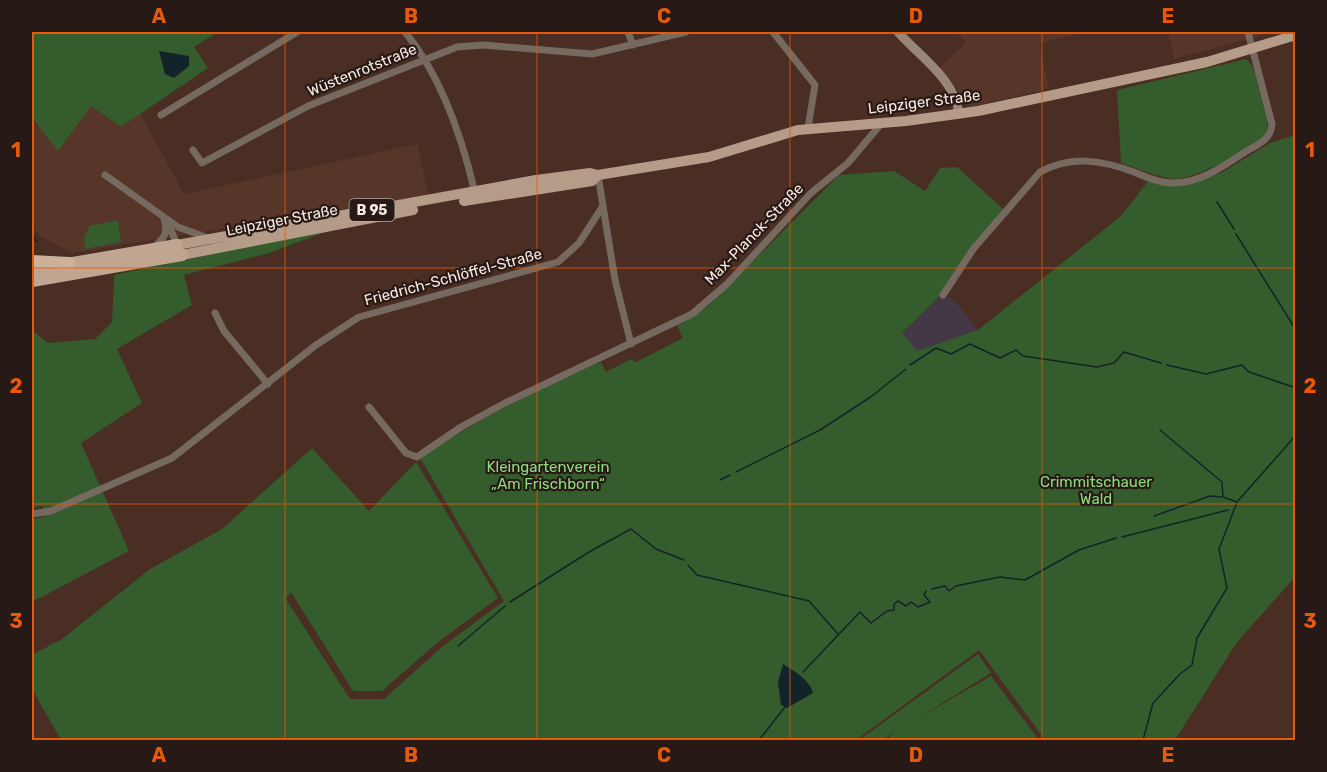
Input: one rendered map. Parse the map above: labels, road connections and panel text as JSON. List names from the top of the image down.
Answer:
{
  "streets": {
    "highway": ["Leipziger Straße", "B 95"],
    "street": ["Wüstenrotstraße", "Max-Planck-Straße", "Friedrich-Schlöffel-Straße"]
  },
  "crossings": [
    ["Leipziger Straße", "Max-Planck-Straße"]
  ],
  "parks": ["Kleingartenverein „Am Frischborn“", "Crimmitschauer Wald"],
  "grid": {
    "columns": [
      "A",
      "B",
      "C",
      "D",
      "E"
    ],
    "rows": ["1", "2", "3"]
  }
}
